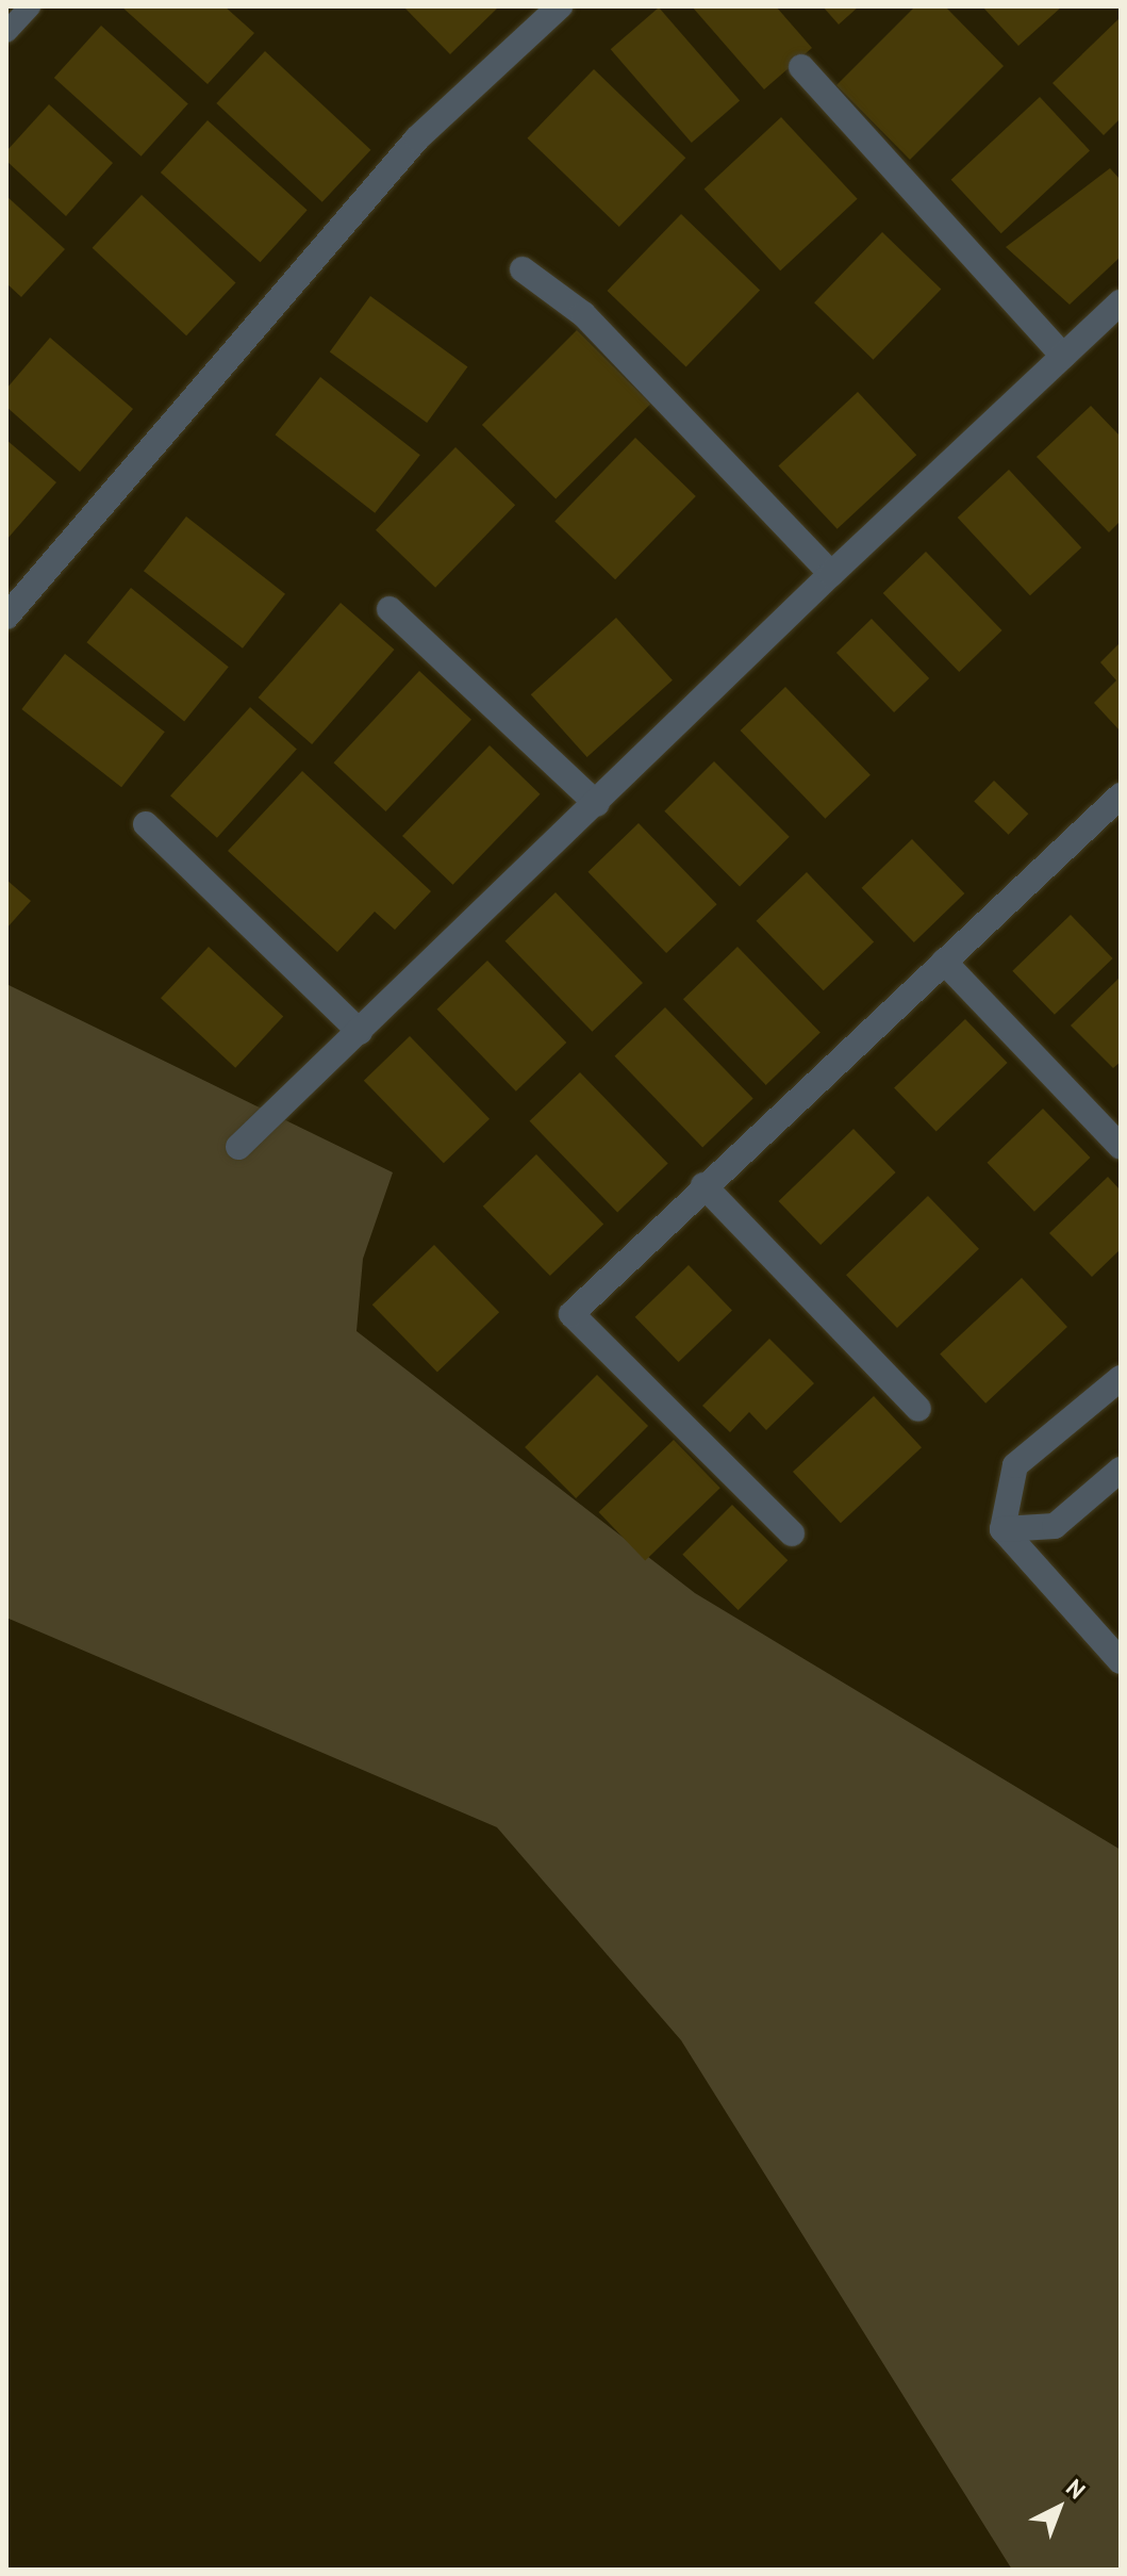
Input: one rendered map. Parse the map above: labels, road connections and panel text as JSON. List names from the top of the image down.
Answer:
{
  "north": "top right"
}
